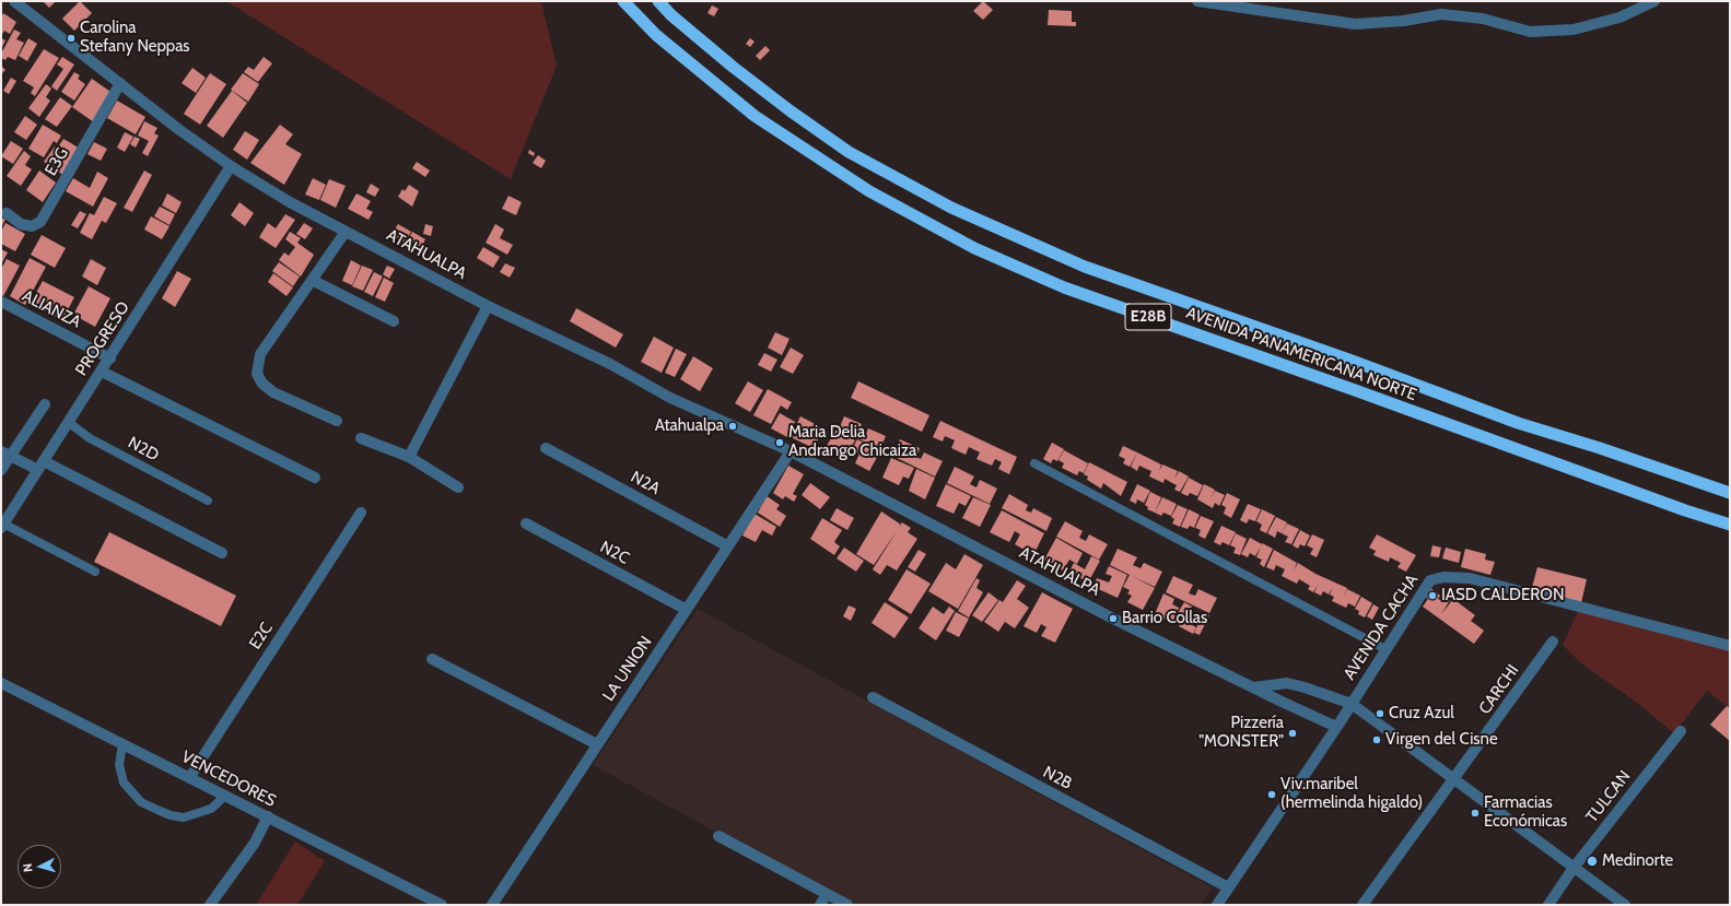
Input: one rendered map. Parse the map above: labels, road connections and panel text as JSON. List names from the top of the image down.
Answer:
{
  "streets": {
    "highway": ["E28B", "AVENIDA PANAMERICANA NORTE"],
    "street": [
      "E3G",
      "ATAHUALPA",
      "ALIANZA",
      "PROGRESO",
      "N2A",
      "N2C",
      "AVENIDA CACHA",
      "E2C",
      "LA UNION",
      "CARCHI",
      "N2B",
      "VENCEDORES",
      "TULCAN"
    ],
    "lane": ["N2D"]
  },
  "crossings": [
    ["E3G", "ATAHUALPA"],
    ["ATAHUALPA", "PROGRESO"],
    ["ATAHUALPA", "AVENIDA CACHA"],
    ["ATAHUALPA", "LA UNION"],
    ["ALIANZA", "PROGRESO"],
    ["PROGRESO", "N2D"],
    ["N2A", "LA UNION"],
    ["N2C", "LA UNION"],
    ["AVENIDA CACHA", "N2B"],
    ["E2C", "VENCEDORES"]
  ],
  "places": [
    "Carolina Stefany Neppas",
    "Atahualpa",
    "Maria Delia Andrango Chicaiza",
    "IASD CALDERON",
    "Barrio Collas",
    "Cruz Azul",
    "Pizzería \"MONSTER\"",
    "Virgen del Cisne",
    "Viv.maribel (hermelinda higaldo)",
    "Farmacias Económicas",
    "Medinorte"
  ],
  "north": "left"
}
